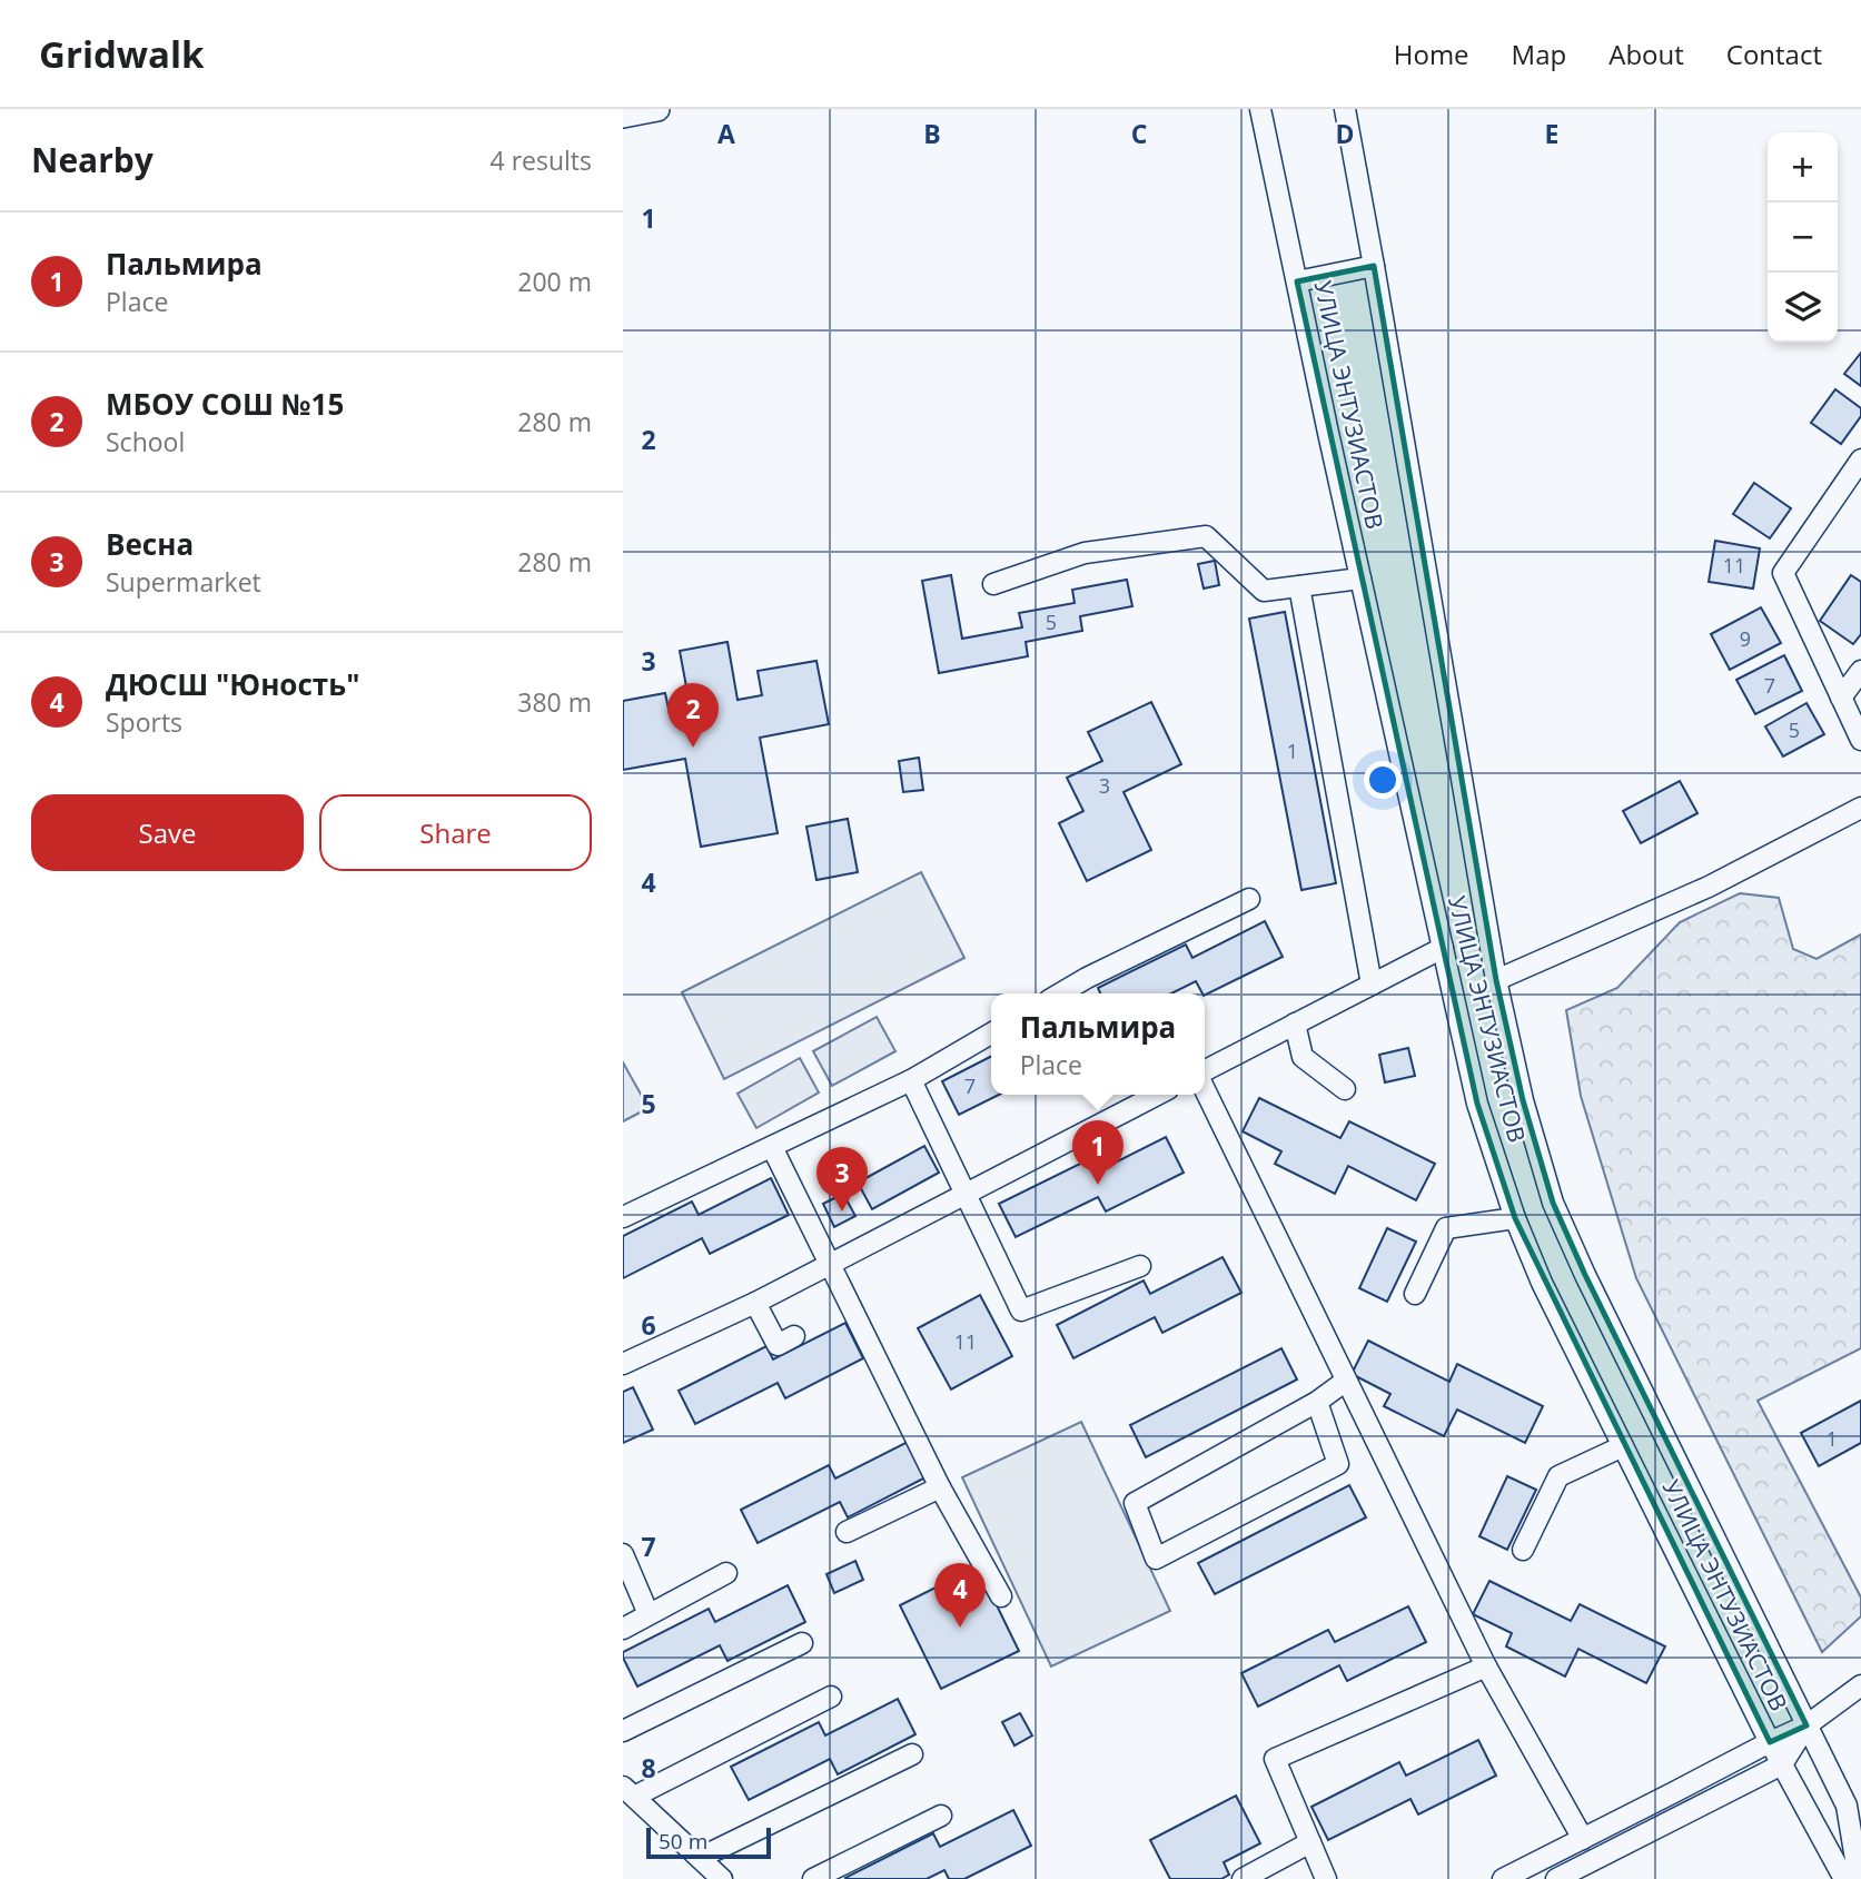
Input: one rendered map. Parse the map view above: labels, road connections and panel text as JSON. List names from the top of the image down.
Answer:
{
  "streets": {
    "street": ["УЛИЦА ЭНТУЗИАСТОВ"]
  },
  "house_numbers": [
    "11",
    "5",
    "9",
    "7",
    "5",
    "1",
    "3",
    "7",
    "11",
    "1"
  ],
  "scale_bar": "50 m",
  "page": {
    "header": "Gridwalk",
    "nav": [
      "Home",
      "Map",
      "About",
      "Contact"
    ],
    "heading": ["Nearby", "4 results"],
    "map_buttons": ["+", "−"],
    "list": [
      {
        "mark": "1",
        "name": "Пальмира",
        "note": "Place",
        "value": "200 m"
      },
      {
        "mark": "2",
        "name": "МБОУ СОШ №15",
        "note": "School",
        "value": "280 m"
      },
      {
        "mark": "3",
        "name": "Весна",
        "note": "Supermarket",
        "value": "280 m"
      },
      {
        "mark": "4",
        "name": "ДЮСШ \"Юность\"",
        "note": "Sports",
        "value": "380 m"
      }
    ],
    "pins": [
      "2",
      "1",
      "3",
      "4"
    ],
    "buttons": ["Save", "Share"],
    "popup": ["Пальмира", "Place"],
    "scale": "50 m"
  },
  "grid": {
    "columns": [
      "A",
      "B",
      "C",
      "D",
      "E"
    ],
    "rows": [
      "1",
      "2",
      "3",
      "4",
      "5",
      "6",
      "7",
      "8"
    ]
  }
}
